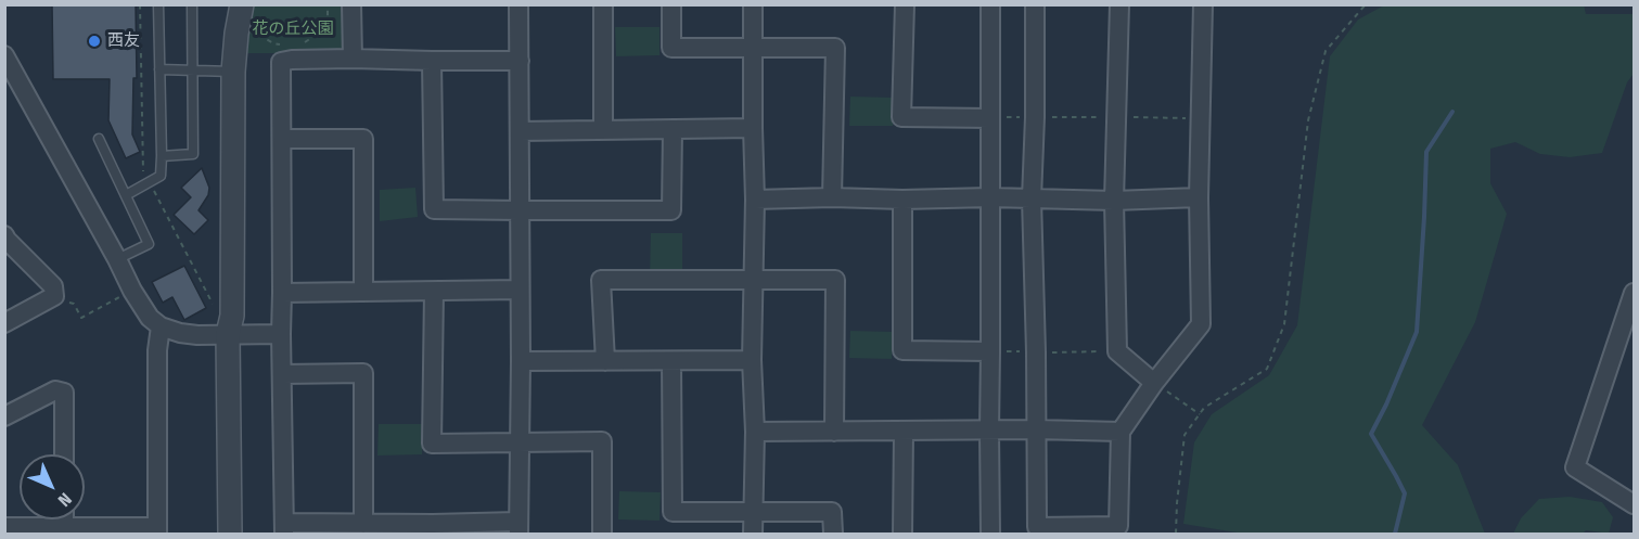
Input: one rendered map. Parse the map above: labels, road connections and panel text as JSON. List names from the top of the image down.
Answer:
{
  "parks": ["花の丘公園"],
  "places": ["西友"],
  "north": "bottom right"
}
